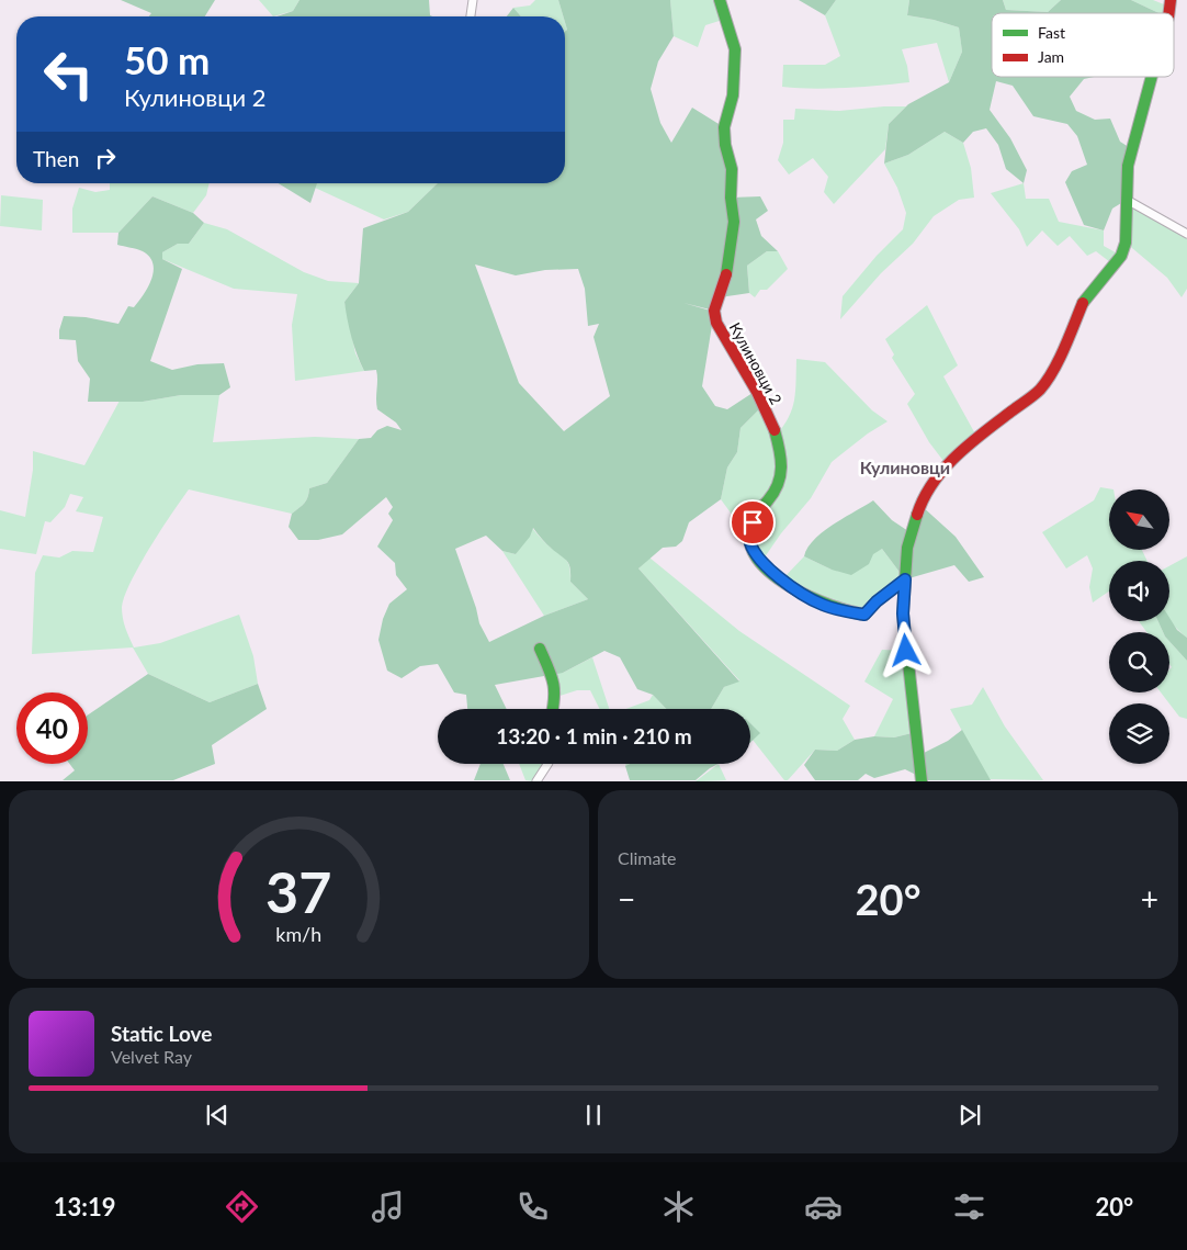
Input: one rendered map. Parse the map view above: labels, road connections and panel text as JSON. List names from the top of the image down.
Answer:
{
  "streets": {
    "street": ["Кулиновци 2"]
  },
  "districts": ["Кулиновци"],
  "legend": ["Fast", "Jam"],
  "north": "top left",
  "page": {
    "turn": ["50 m", "Кулиновци 2"],
    "then": "Then",
    "limit": "40",
    "trip": "13:20 · 1 min · 210 m",
    "tile": "Climate",
    "heat": ["−", "20°", "+"],
    "song": ["Static Love", "Velvet Ray"],
    "tabs": ["13:19", "20°"],
    "gauge": ["37", "km/h"]
  }
}
